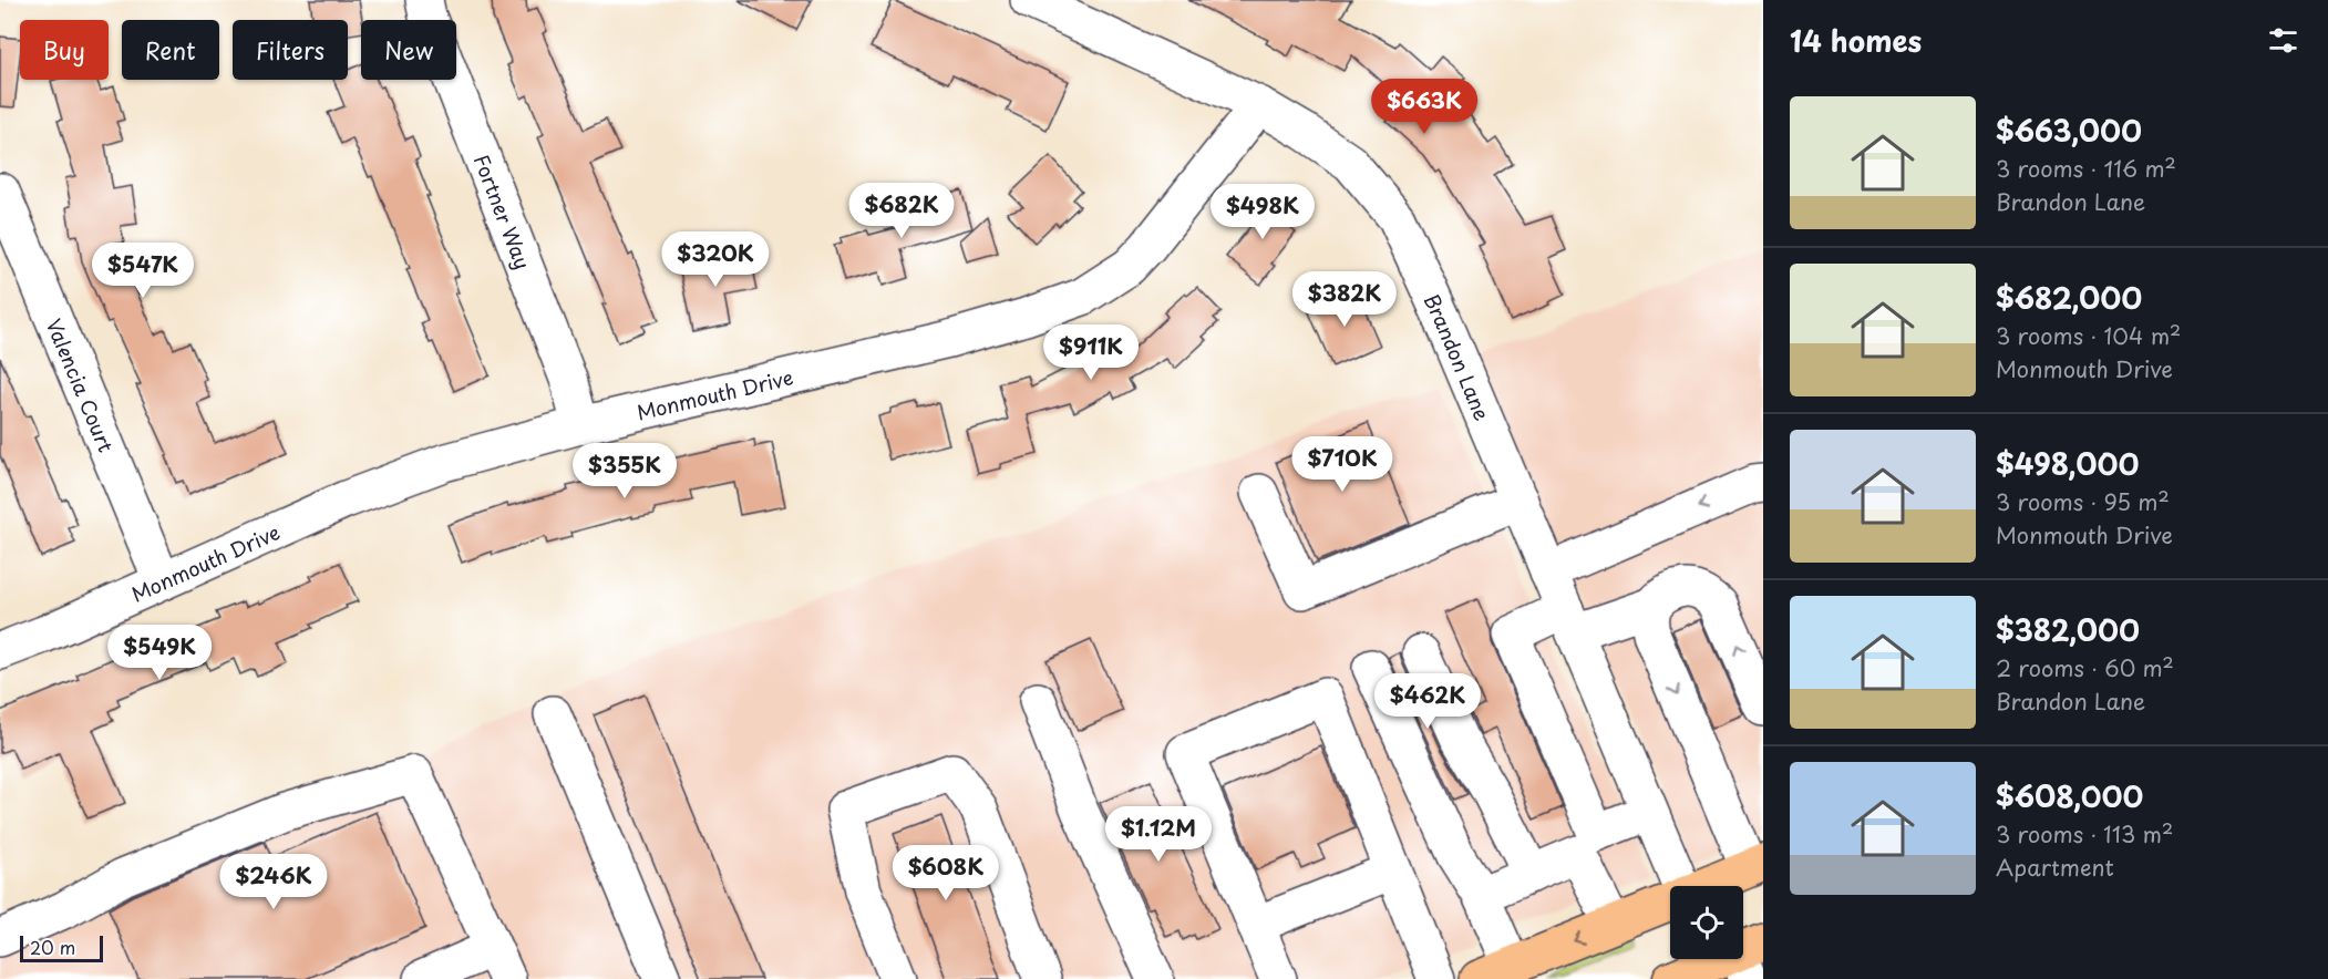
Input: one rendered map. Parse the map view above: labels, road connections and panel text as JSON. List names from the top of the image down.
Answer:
{
  "streets": {
    "street": [
      "Fortner Way",
      "Brandon Lane",
      "Valencia Court",
      "Monmouth Drive"
    ]
  },
  "crossings": [
    ["Fortner Way", "Monmouth Drive"],
    ["Brandon Lane", "Monmouth Drive"],
    ["Valencia Court", "Monmouth Drive"]
  ],
  "scale_bar": "20 m",
  "page": {
    "heading": "14 homes",
    "chip": [
      "Buy",
      "Rent",
      "Filters",
      "New"
    ],
    "price": [
      "$663K",
      "$682K",
      "$498K",
      "$320K",
      "$547K",
      "$382K",
      "$911K",
      "$710K",
      "$355K",
      "$549K",
      "$462K",
      "$1.12M",
      "$608K",
      "$246K"
    ],
    "list": [
      {
        "name": "$663,000",
        "note": "3 rooms · 116 m² · Brandon Lane"
      },
      {
        "name": "$682,000",
        "note": "3 rooms · 104 m² · Monmouth Drive"
      },
      {
        "name": "$498,000",
        "note": "3 rooms · 95 m² · Monmouth Drive"
      },
      {
        "name": "$382,000",
        "note": "2 rooms · 60 m² · Brandon Lane"
      },
      {
        "name": "$608,000",
        "note": "3 rooms · 113 m² · Apartment"
      }
    ],
    "scale": "20 m"
  }
}
